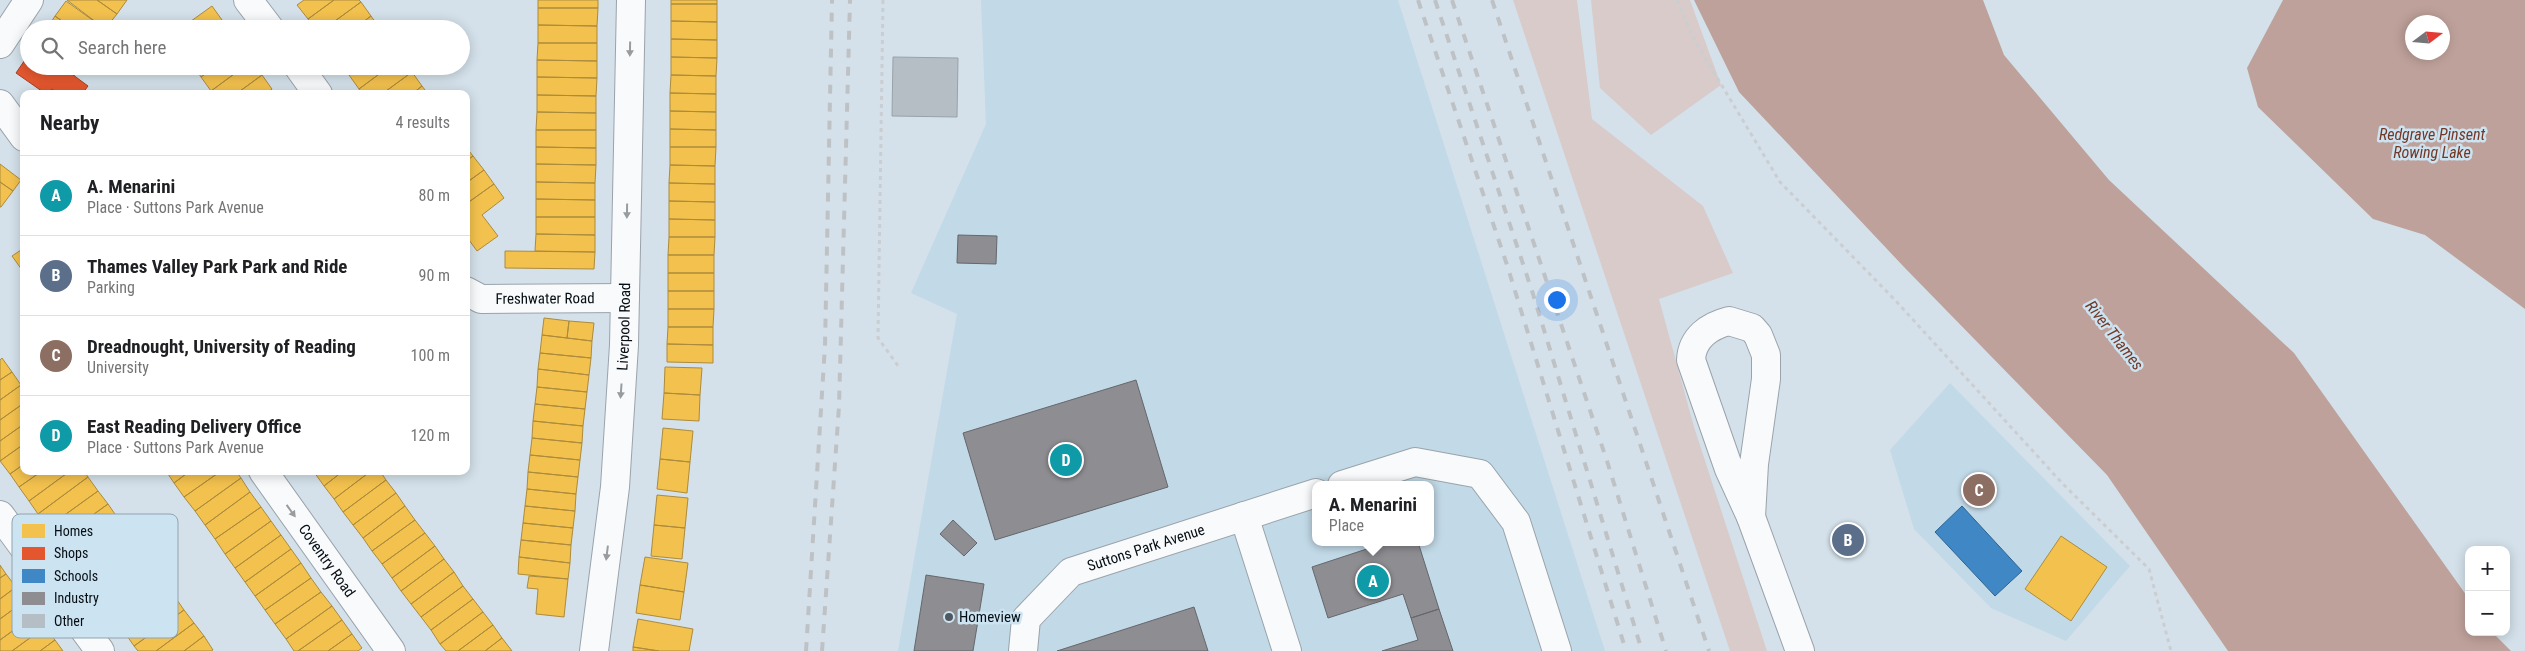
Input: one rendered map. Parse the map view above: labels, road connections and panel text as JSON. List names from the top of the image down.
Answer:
{
  "streets": {
    "street": [
      "Freshwater Road",
      "Liverpool Road",
      "Suttons Park Avenue",
      "Coventry Road"
    ]
  },
  "crossings": [
    ["Freshwater Road", "Liverpool Road"]
  ],
  "one_way": ["Liverpool Road", "Coventry Road"],
  "water": ["Redgrave Pinsent Rowing Lake", "River Thames"],
  "places": ["Homeview"],
  "legend": [
    "Homes",
    "Shops",
    "Schools",
    "Industry",
    "Other"
  ],
  "north": "right",
  "page": {
    "search": "Search here",
    "heading": ["Nearby", "4 results"],
    "list": [
      {
        "mark": "A",
        "name": "A. Menarini",
        "note": "Place · Suttons Park Avenue",
        "value": "80 m"
      },
      {
        "mark": "B",
        "name": "Thames Valley Park Park and Ride",
        "note": "Parking",
        "value": "90 m"
      },
      {
        "mark": "C",
        "name": "Dreadnought, University of Reading",
        "note": "University",
        "value": "100 m"
      },
      {
        "mark": "D",
        "name": "East Reading Delivery Office",
        "note": "Place · Suttons Park Avenue",
        "value": "120 m"
      }
    ],
    "pins": [
      "D",
      "C",
      "B",
      "A"
    ],
    "popup": ["A. Menarini", "Place"],
    "map_buttons": ["+", "−"]
  }
}
